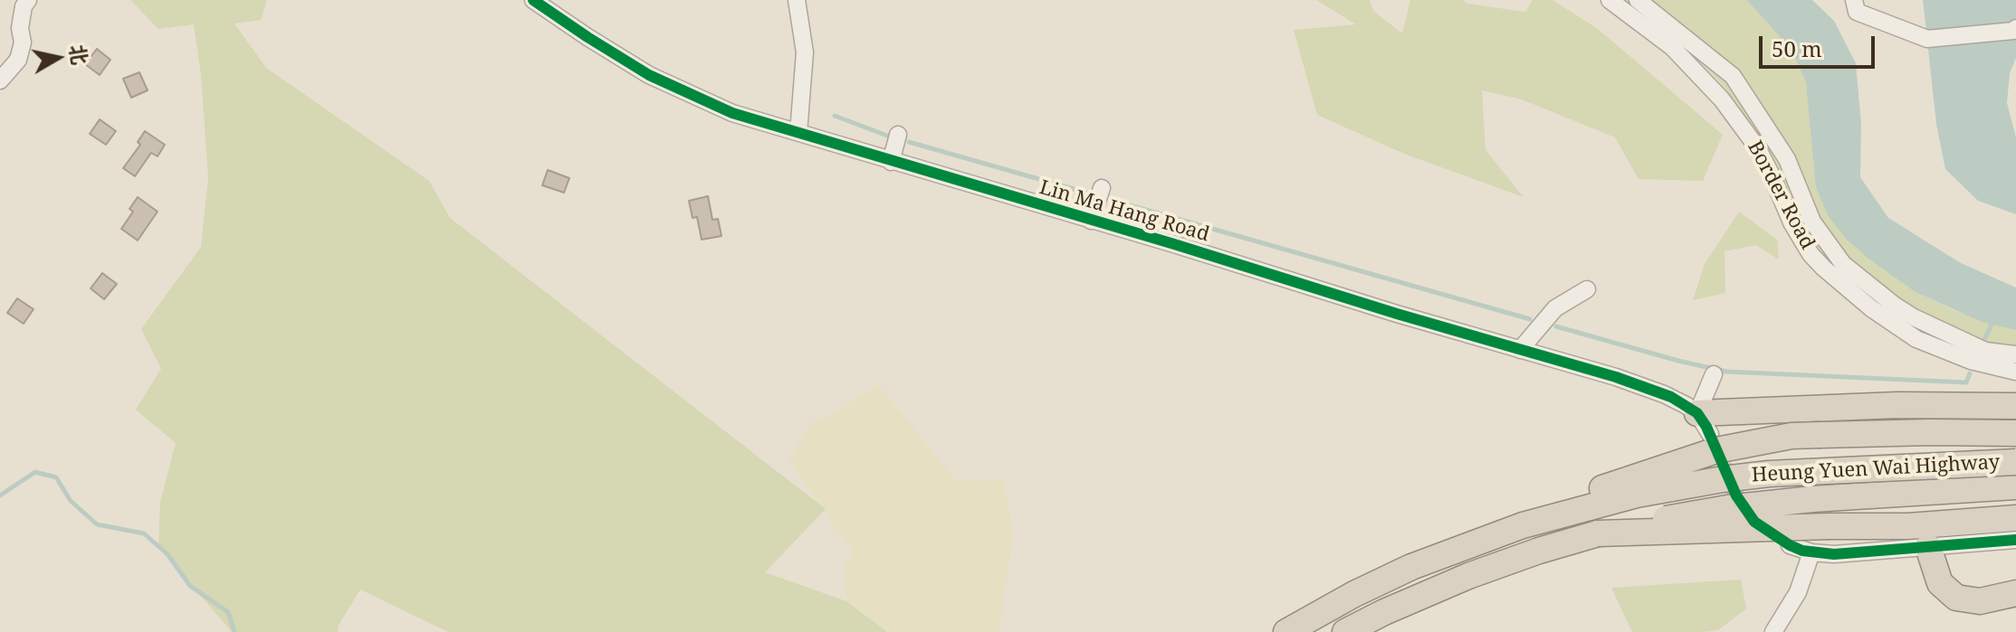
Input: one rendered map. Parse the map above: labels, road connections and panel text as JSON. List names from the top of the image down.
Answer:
{
  "streets": {
    "highway": ["Heung Yuen Wai Highway"],
    "street": ["Border Road", "Lin Ma Hang Road"]
  },
  "scale_bar": "50 m",
  "north": "right"
}
